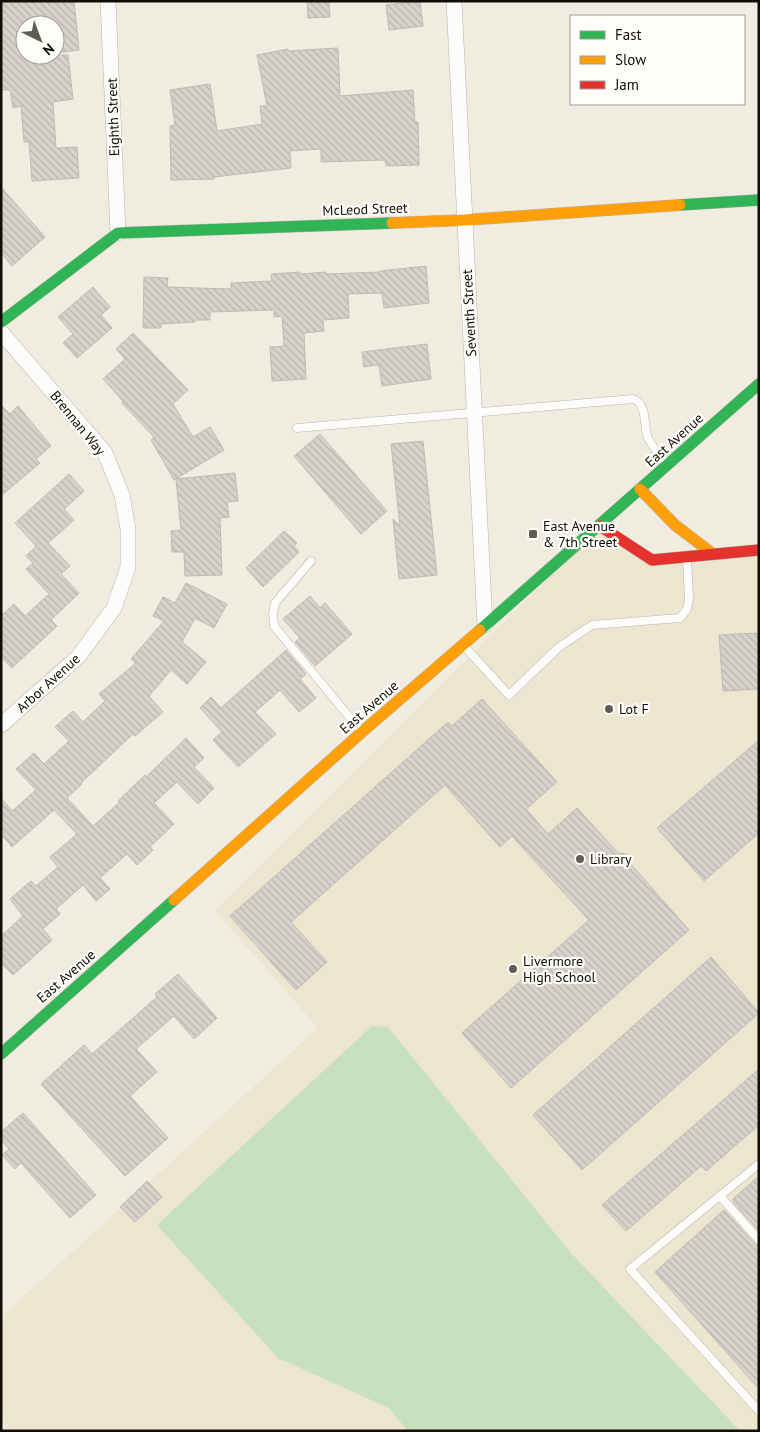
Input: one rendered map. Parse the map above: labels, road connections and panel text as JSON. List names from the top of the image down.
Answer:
{
  "streets": {
    "street": [
      "Eighth Street",
      "McLeod Street",
      "Seventh Street",
      "Brennan Way",
      "East Avenue",
      "Arbor Avenue"
    ]
  },
  "crossings": [
    ["Eighth Street", "McLeod Street"],
    ["McLeod Street", "Seventh Street"],
    ["Seventh Street", "East Avenue"],
    ["Brennan Way", "Arbor Avenue"]
  ],
  "places": {
    "transit": ["East Avenue & 7th Street"],
    "other": ["Lot F", "Library", "Livermore High School"]
  },
  "legend": ["Fast", "Slow", "Jam"],
  "north": "bottom right"
}
